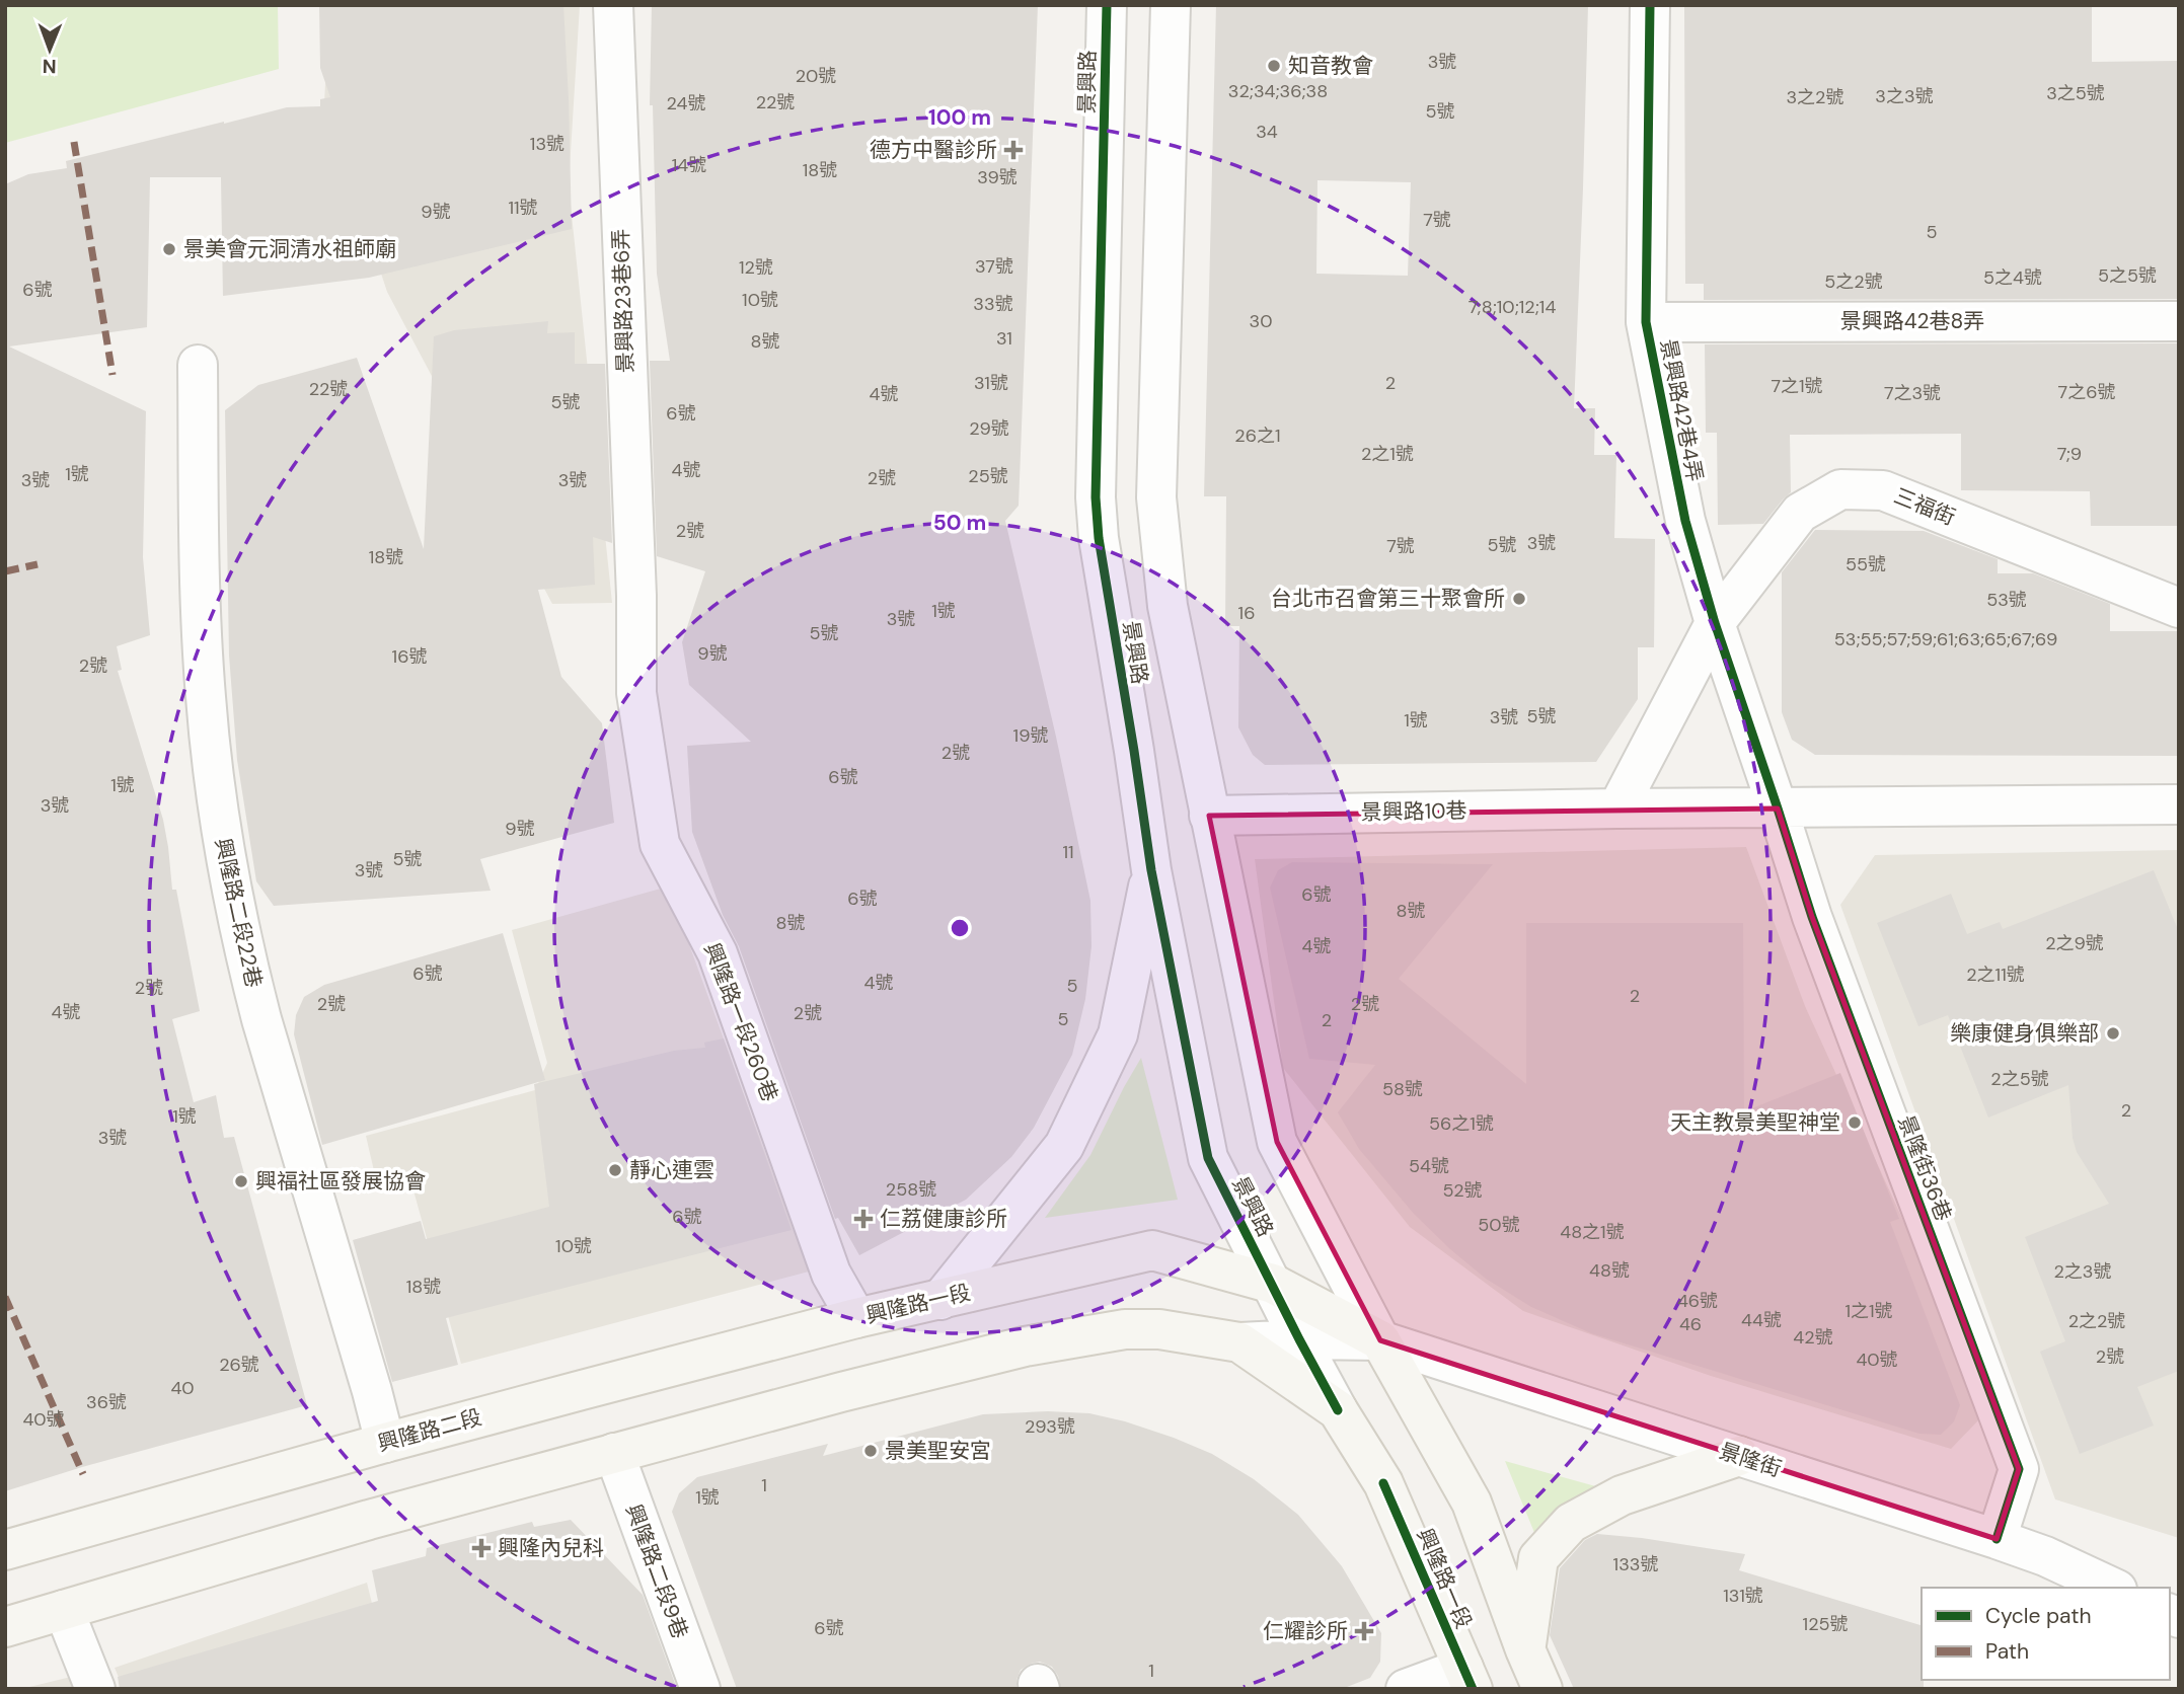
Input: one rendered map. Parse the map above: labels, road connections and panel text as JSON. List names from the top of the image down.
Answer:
{
  "streets": {
    "main road": ["興隆路一段", "興隆路二段"],
    "street": [
      "景興路",
      "景興路23巷6弄",
      "景興路42巷8弄",
      "景興路42巷4弄",
      "三福街",
      "景興路10巷",
      "興隆路二段22巷",
      "興隆路一段260巷",
      "景隆街36巷",
      "景隆街",
      "興隆路二段9巷"
    ]
  },
  "crossings": [
    ["景興路", "景興路10巷"],
    ["景興路", "興隆路一段"],
    ["景興路", "景隆街"],
    ["景興路23巷6弄", "興隆路一段260巷"],
    ["景興路42巷8弄", "景興路42巷4弄"],
    ["景興路42巷4弄", "三福街"],
    ["景興路42巷4弄", "景興路10巷"],
    ["景興路42巷4弄", "景隆街36巷"],
    ["景興路10巷", "景隆街36巷"],
    ["興隆路二段22巷", "興隆路二段"],
    ["興隆路一段260巷", "興隆路一段"],
    ["興隆路一段260巷", "興隆路二段"],
    ["景隆街36巷", "景隆街"],
    ["興隆路一段", "興隆路二段"],
    ["興隆路一段", "景隆街"],
    ["興隆路一段", "興隆路二段9巷"]
  ],
  "places": {
    "other": [
      "知音教會",
      "景美會元洞清水祖師廟",
      "台北市召會第三十聚會所",
      "樂康健身俱樂部",
      "天主教景美聖神堂",
      "靜心連雲",
      "興福社區發展協會",
      "景美聖安宮"
    ],
    "health": [
      "德方中醫診所",
      "仁荔健康診所",
      "興隆內兒科",
      "仁耀診所"
    ]
  },
  "house_numbers": [
    "3號",
    "20號",
    "32;34;36;38",
    "3之5號",
    "3之3號",
    "3之2號",
    "22號",
    "24號",
    "5號",
    "34",
    "13號",
    "14號",
    "18號",
    "39號",
    "11號",
    "9號",
    "7號",
    "5",
    "37號",
    "12號",
    "5之5號",
    "5之4號",
    "5之2號",
    "6號",
    "10號",
    "33號",
    "7;8;10;12;14",
    "30",
    "31",
    "8號",
    "31號",
    "2",
    "7之1號",
    "22號",
    "7之6號",
    "7之3號",
    "4號",
    "5號",
    "6號",
    "29號",
    "26之1",
    "2之1號",
    "7;9",
    "4號",
    "1號",
    "25號",
    "2號",
    "3號",
    "3號",
    "2號",
    "3號",
    "5號",
    "7號",
    "18號",
    "55號",
    "53號",
    "1號",
    "16",
    "3號",
    "5號",
    "53;55;57;59;61;63;65;67;69",
    "9號",
    "16號",
    "2號",
    "5號",
    "3號",
    "1號",
    "19號",
    "2號",
    "6號",
    "1號",
    "3號",
    "9號",
    "11",
    "5號",
    "3號",
    "6號",
    "6號",
    "8號",
    "8號",
    "2之9號",
    "4號",
    "6號",
    "2之11號",
    "4號",
    "5",
    "2號",
    "2",
    "2號",
    "2號",
    "4號",
    "2號",
    "5",
    "2",
    "2之5號",
    "58號",
    "2",
    "1號",
    "56之1號",
    "3號",
    "54號",
    "258號",
    "52號",
    "6號",
    "50號",
    "48之1號",
    "10號",
    "48號",
    "2之3號",
    "18號",
    "46號",
    "1之1號",
    "44號",
    "2之2號",
    "46",
    "42號",
    "2號",
    "40號",
    "26號",
    "40",
    "36號",
    "40號",
    "293號",
    "1",
    "1號",
    "133號",
    "131號",
    "125號",
    "6號",
    "1"
  ],
  "legend": ["Cycle path", "Path"],
  "north": "bottom",
  "rings": ["100 m", "50 m"]
}
